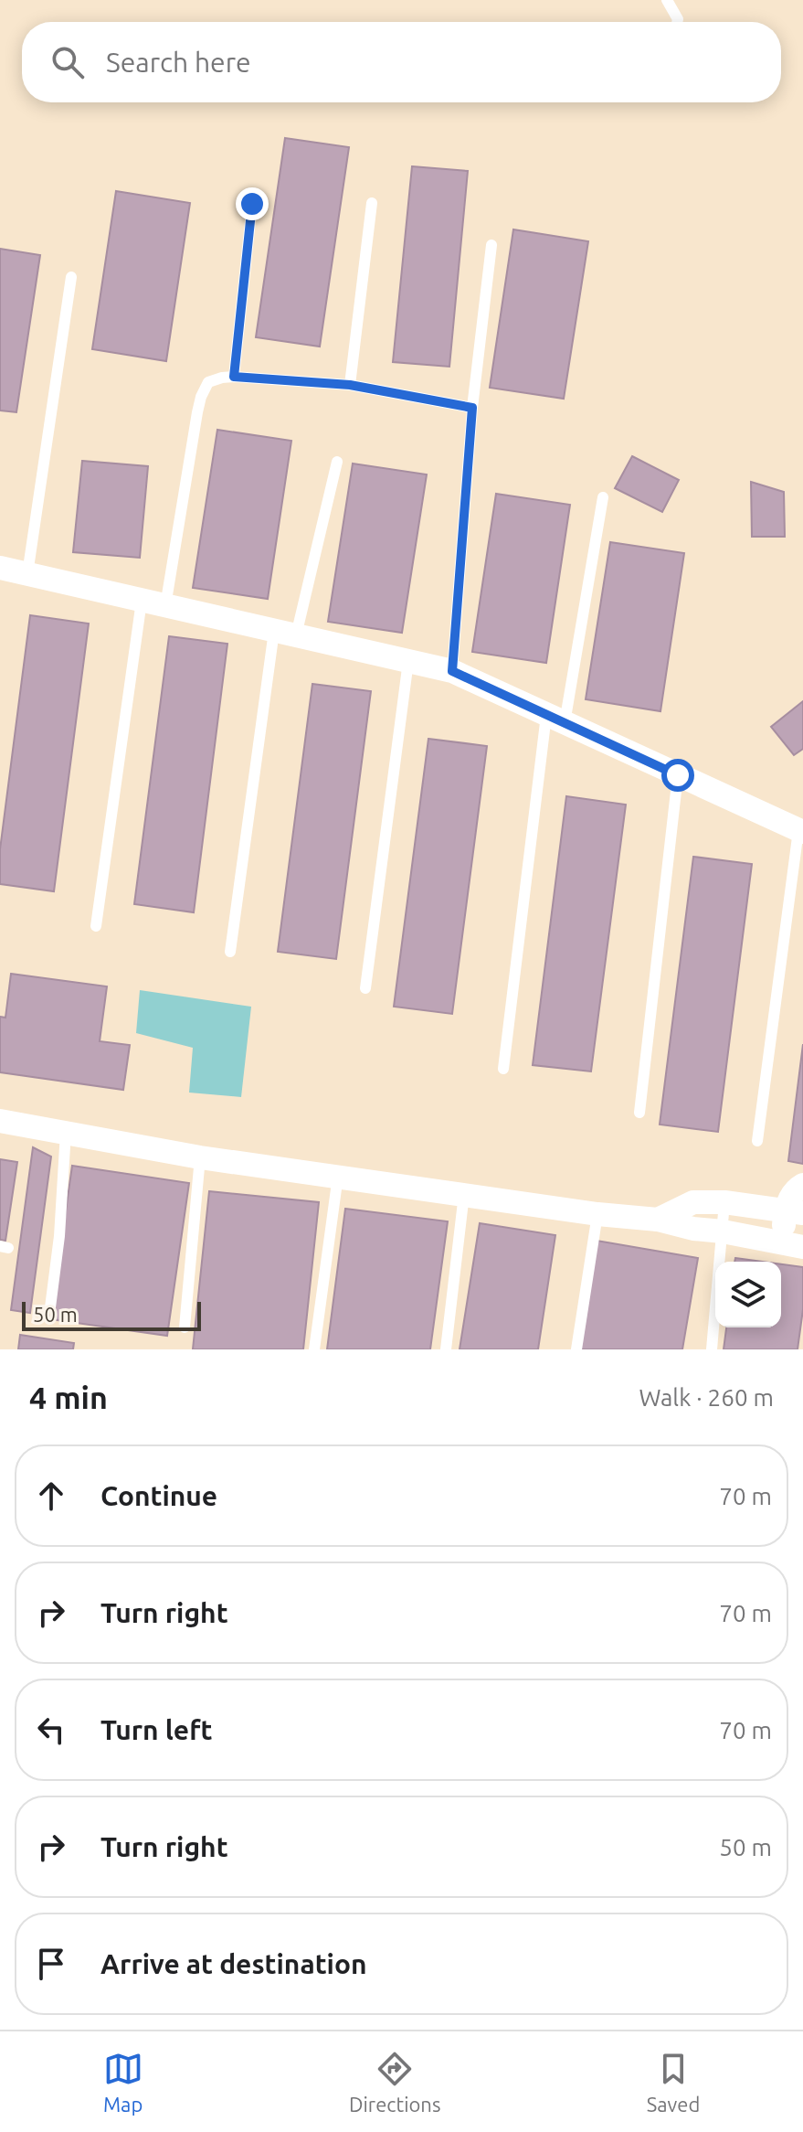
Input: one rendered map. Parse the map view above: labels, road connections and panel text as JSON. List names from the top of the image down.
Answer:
{
  "scale_bar": "50 m",
  "page": {
    "search": "Search here",
    "scale": "50 m",
    "heading": ["4 min", "Walk · 260 m"],
    "list": [
      ["Continue", "70 m"],
      ["Turn right", "70 m"],
      ["Turn left", "70 m"],
      ["Turn right", "50 m"],
      "Arrive at destination"
    ],
    "nav": ["Map", "Directions", "Saved"]
  }
}
